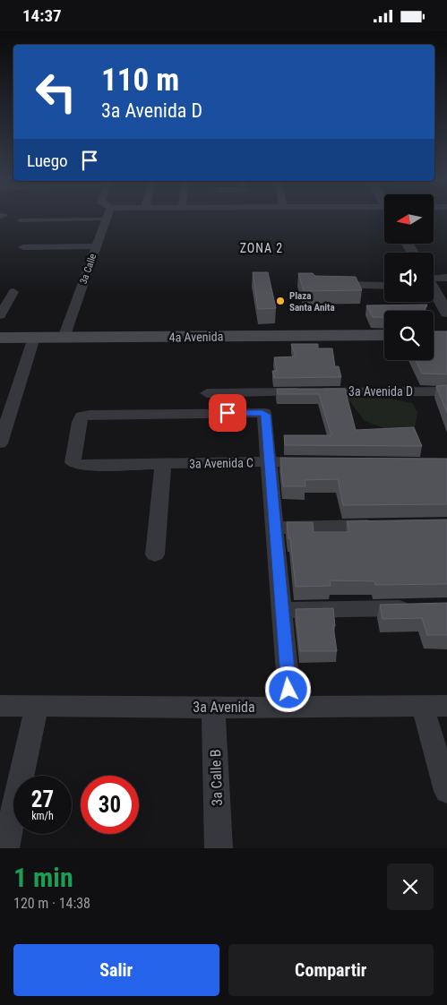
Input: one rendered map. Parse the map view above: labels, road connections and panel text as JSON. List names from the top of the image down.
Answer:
{
  "streets": {
    "main road": ["4a Avenida"],
    "street": [
      "3a Calle",
      "3a Avenida D",
      "3a Avenida C",
      "3a Avenida",
      "3a Calle B"
    ]
  },
  "crossings": [
    ["3a Calle", "4a Avenida"],
    ["3a Avenida", "3a Calle B"]
  ],
  "districts": ["ZONA 2"],
  "places": ["Plaza Santa Anita"],
  "north": "left",
  "page": {
    "status": "14:37",
    "turn": ["110 m", "3a Avenida D"],
    "then": "Luego",
    "speed": "27 km/h",
    "limit": "30",
    "heading": ["1 min", "120 m · 14:38"],
    "buttons": ["Salir", "Compartir"]
  }
}
